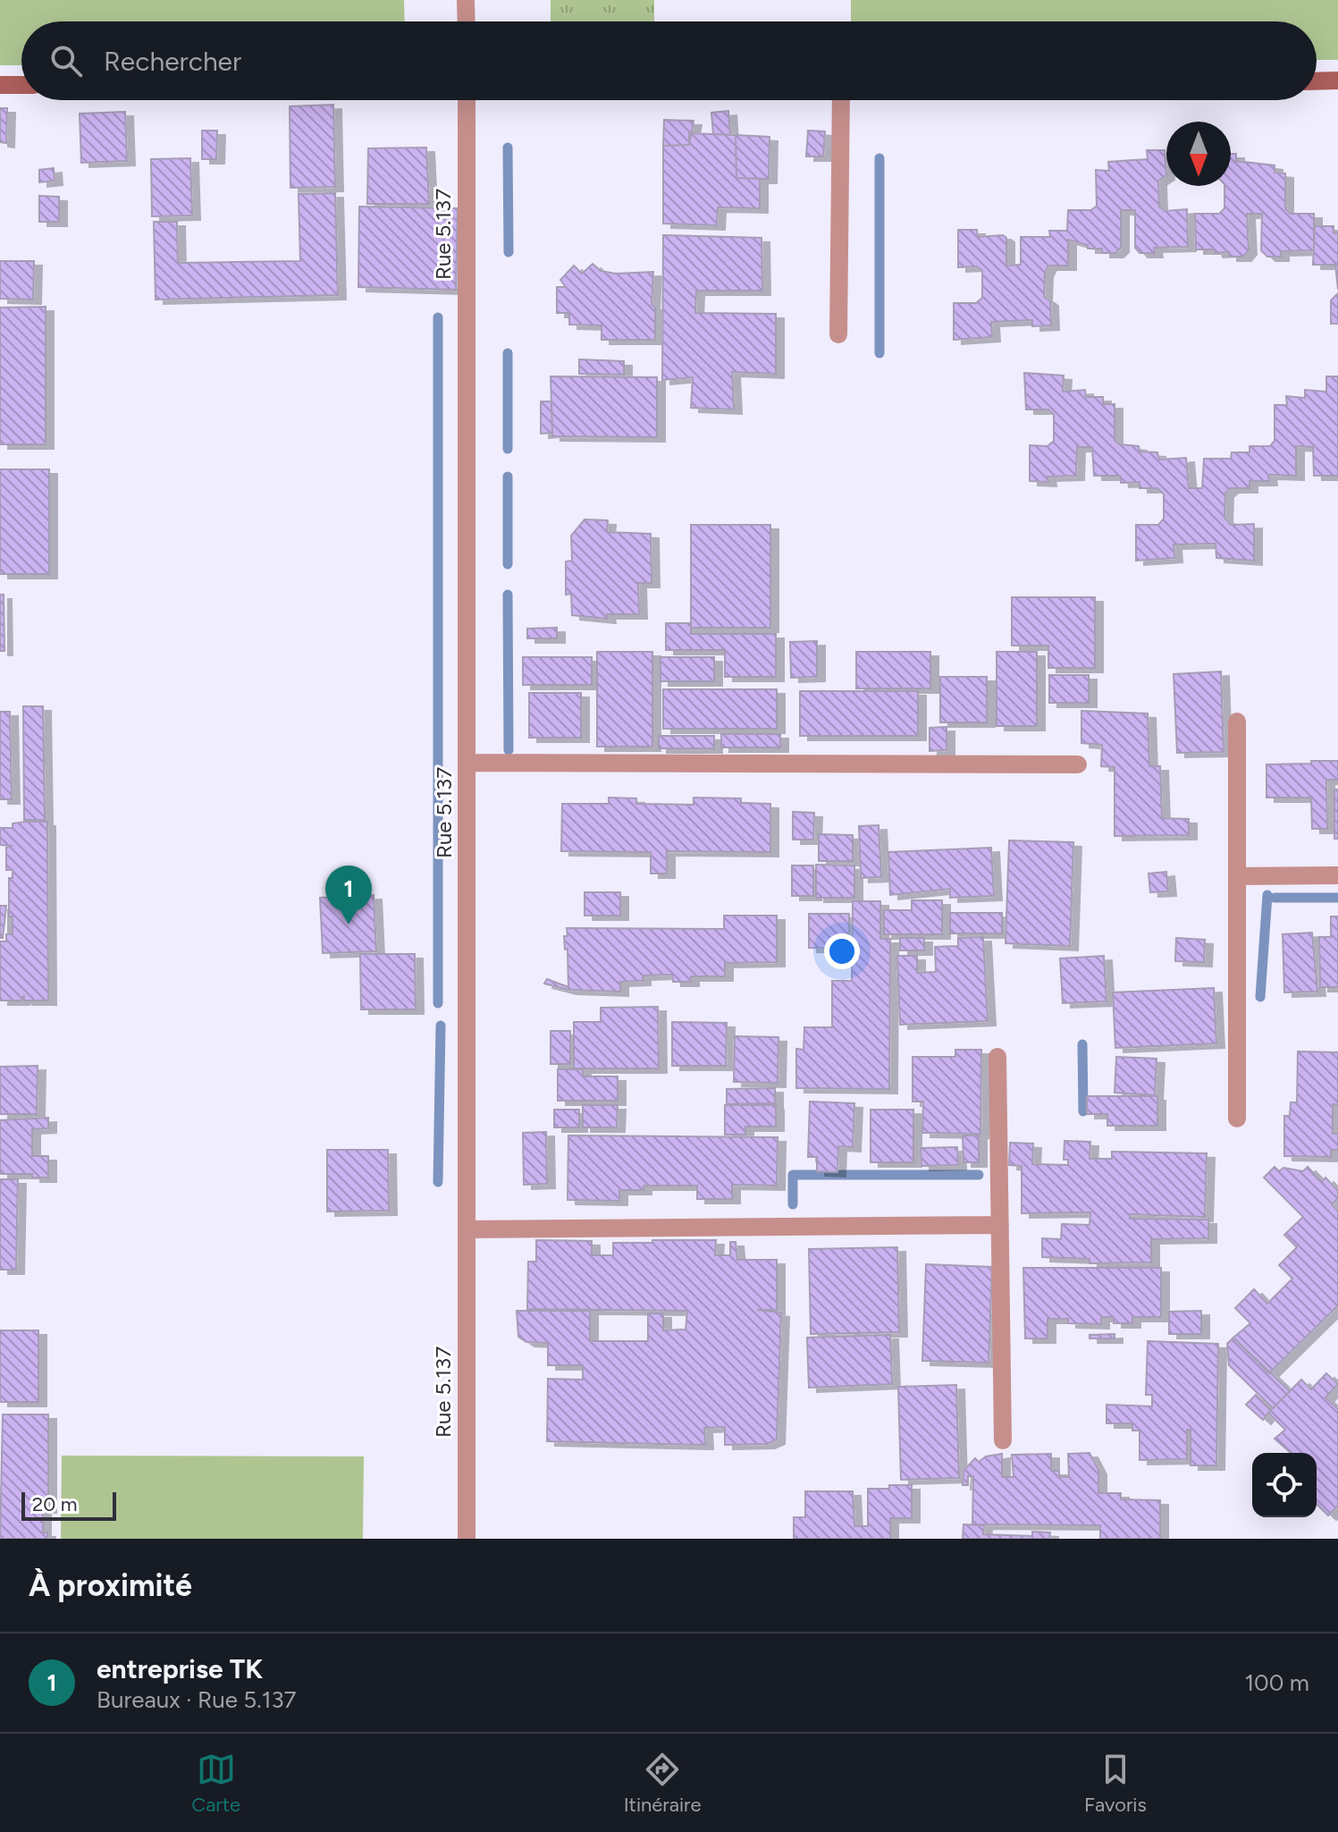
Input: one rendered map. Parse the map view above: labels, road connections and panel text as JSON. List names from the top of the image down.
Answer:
{
  "streets": {
    "street": ["Rue 5.137"]
  },
  "scale_bar": "20 m",
  "north": "bottom",
  "page": {
    "search": "Rechercher",
    "pins": "1",
    "scale": "20 m",
    "heading": "À proximité",
    "list": [
      {
        "mark": "1",
        "name": "entreprise TK",
        "note": "Bureaux · Rue 5.137",
        "value": "100 m"
      }
    ],
    "nav": ["Carte", "Itinéraire", "Favoris"]
  }
}
